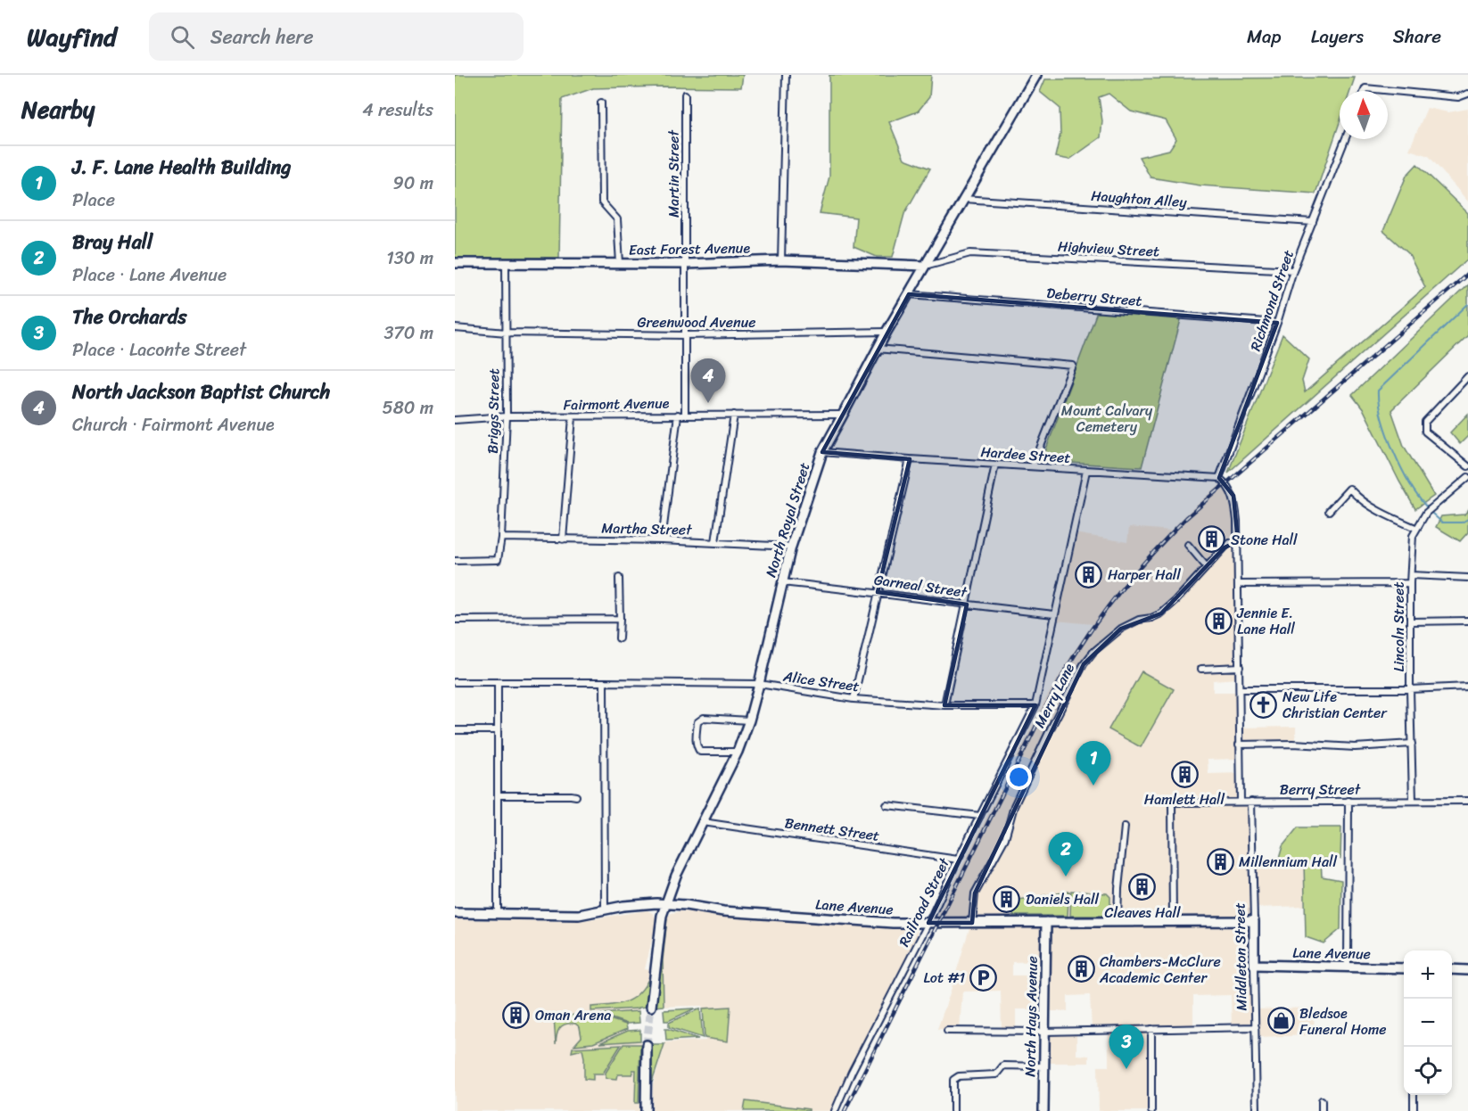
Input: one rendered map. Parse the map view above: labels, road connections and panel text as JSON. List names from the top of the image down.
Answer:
{
  "streets": {
    "street": [
      "Martin Street",
      "Haughton Alley",
      "East Forest Avenue",
      "Highview Street",
      "Deberry Street",
      "Richmond Street",
      "Greenwood Avenue",
      "Fairmont Avenue",
      "Briggs Street",
      "Hardee Street",
      "North Royal Street",
      "Martha Street",
      "Garneal Street",
      "Lincoln Street",
      "Alice Street",
      "Merry Lane",
      "Berry Street",
      "Bennett Street",
      "Railroad Street",
      "Lane Avenue",
      "Middleton Street",
      "North Hays Avenue"
    ]
  },
  "crossings": [
    ["Martin Street", "East Forest Avenue"],
    ["Martin Street", "Greenwood Avenue"],
    ["Martin Street", "Fairmont Avenue"],
    ["Haughton Alley", "Richmond Street"],
    ["Haughton Alley", "North Royal Street"],
    ["East Forest Avenue", "Highview Street"],
    ["East Forest Avenue", "Briggs Street"],
    ["East Forest Avenue", "North Royal Street"],
    ["Highview Street", "Richmond Street"],
    ["Highview Street", "North Royal Street"],
    ["Deberry Street", "Richmond Street"],
    ["Deberry Street", "North Royal Street"],
    ["Richmond Street", "Hardee Street"],
    ["Greenwood Avenue", "Briggs Street"],
    ["Greenwood Avenue", "North Royal Street"],
    ["Fairmont Avenue", "Briggs Street"],
    ["Fairmont Avenue", "North Royal Street"],
    ["Briggs Street", "Martha Street"],
    ["Hardee Street", "North Royal Street"],
    ["Hardee Street", "Railroad Street"],
    ["North Royal Street", "Martha Street"],
    ["North Royal Street", "Garneal Street"],
    ["North Royal Street", "Alice Street"],
    ["North Royal Street", "Bennett Street"],
    ["North Royal Street", "Lane Avenue"],
    ["Garneal Street", "Railroad Street"],
    ["Lincoln Street", "Berry Street"],
    ["Alice Street", "Railroad Street"],
    ["Merry Lane", "Lane Avenue"],
    ["Berry Street", "Lane Avenue"],
    ["Berry Street", "Middleton Street"],
    ["Bennett Street", "Railroad Street"],
    ["Railroad Street", "Lane Avenue"],
    ["Lane Avenue", "Middleton Street"],
    ["Lane Avenue", "North Hays Avenue"]
  ],
  "parks": ["Mount Calvary Cemetery"],
  "places": {
    "building": [
      "Stone Hall",
      "Harper Hall",
      "Jennie E. Lane Hall",
      "Hamlett Hall",
      "Millennium Hall",
      "Cleaves Hall",
      "Daniels Hall",
      "Chambers-McClure Academic Center",
      "Oman Arena"
    ],
    "church": ["New Life Christian Center"],
    "parking": ["Lot #1"],
    "shop": ["Bledsoe Funeral Home"]
  },
  "north": "top",
  "page": {
    "header": "Wayfind",
    "search": "Search here",
    "nav": ["Map", "Layers", "Share"],
    "heading": ["Nearby", "4 results"],
    "list": [
      {
        "mark": "1",
        "name": "J. F. Lane Health Building",
        "note": "Place",
        "value": "90 m"
      },
      {
        "mark": "2",
        "name": "Bray Hall",
        "note": "Place · Lane Avenue",
        "value": "130 m"
      },
      {
        "mark": "3",
        "name": "The Orchards",
        "note": "Place · Laconte Street",
        "value": "370 m"
      },
      {
        "mark": "4",
        "name": "North Jackson Baptist Church",
        "note": "Church · Fairmont Avenue",
        "value": "580 m"
      }
    ],
    "pins": [
      "4",
      "1",
      "2",
      "3"
    ],
    "map_buttons": ["+", "−"]
  }
}
